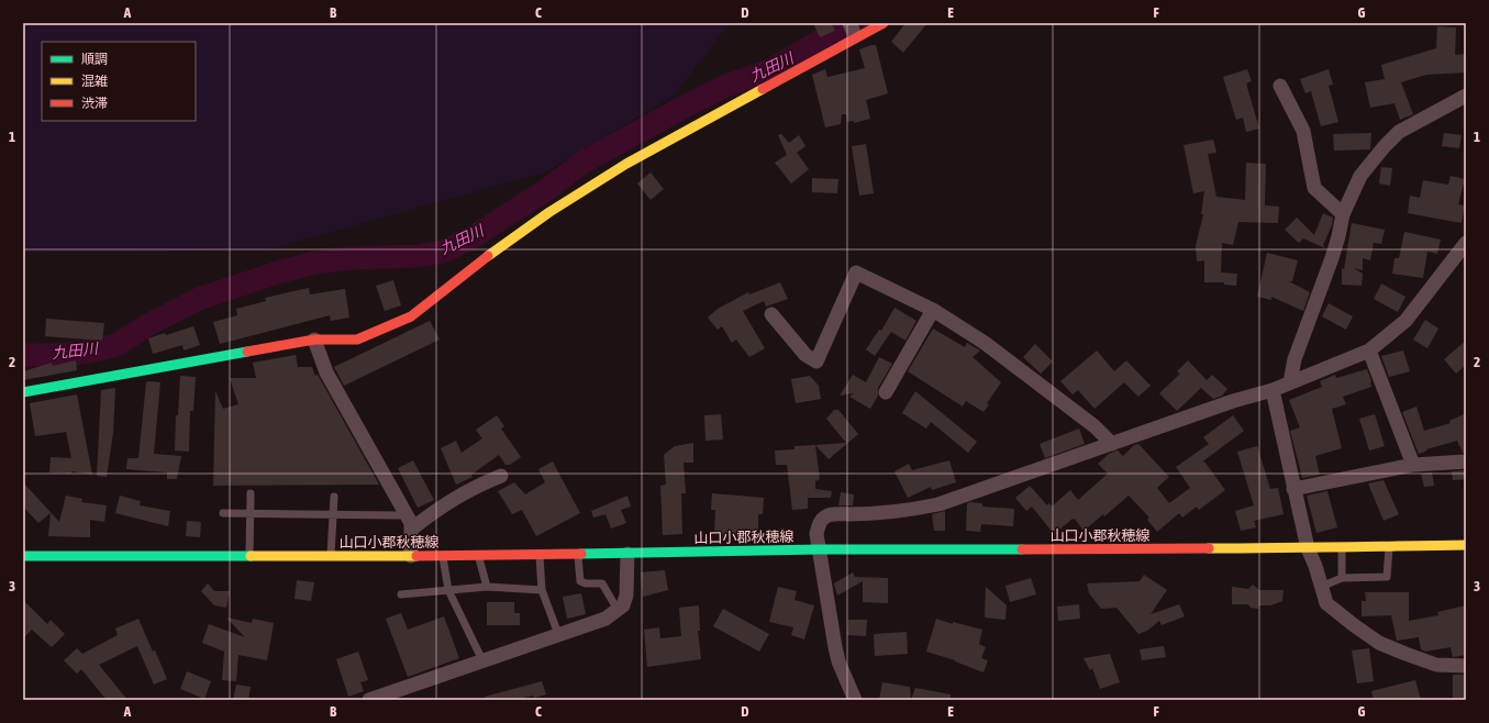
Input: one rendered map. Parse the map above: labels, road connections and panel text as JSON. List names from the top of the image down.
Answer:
{
  "streets": {
    "main road": ["山口小郡秋穂線"]
  },
  "water": ["九田川"],
  "legend": ["順調", "混雑", "渋滞"],
  "grid": {
    "columns": [
      "A",
      "B",
      "C",
      "D",
      "E",
      "F",
      "G"
    ],
    "rows": ["1", "2", "3"]
  }
}
